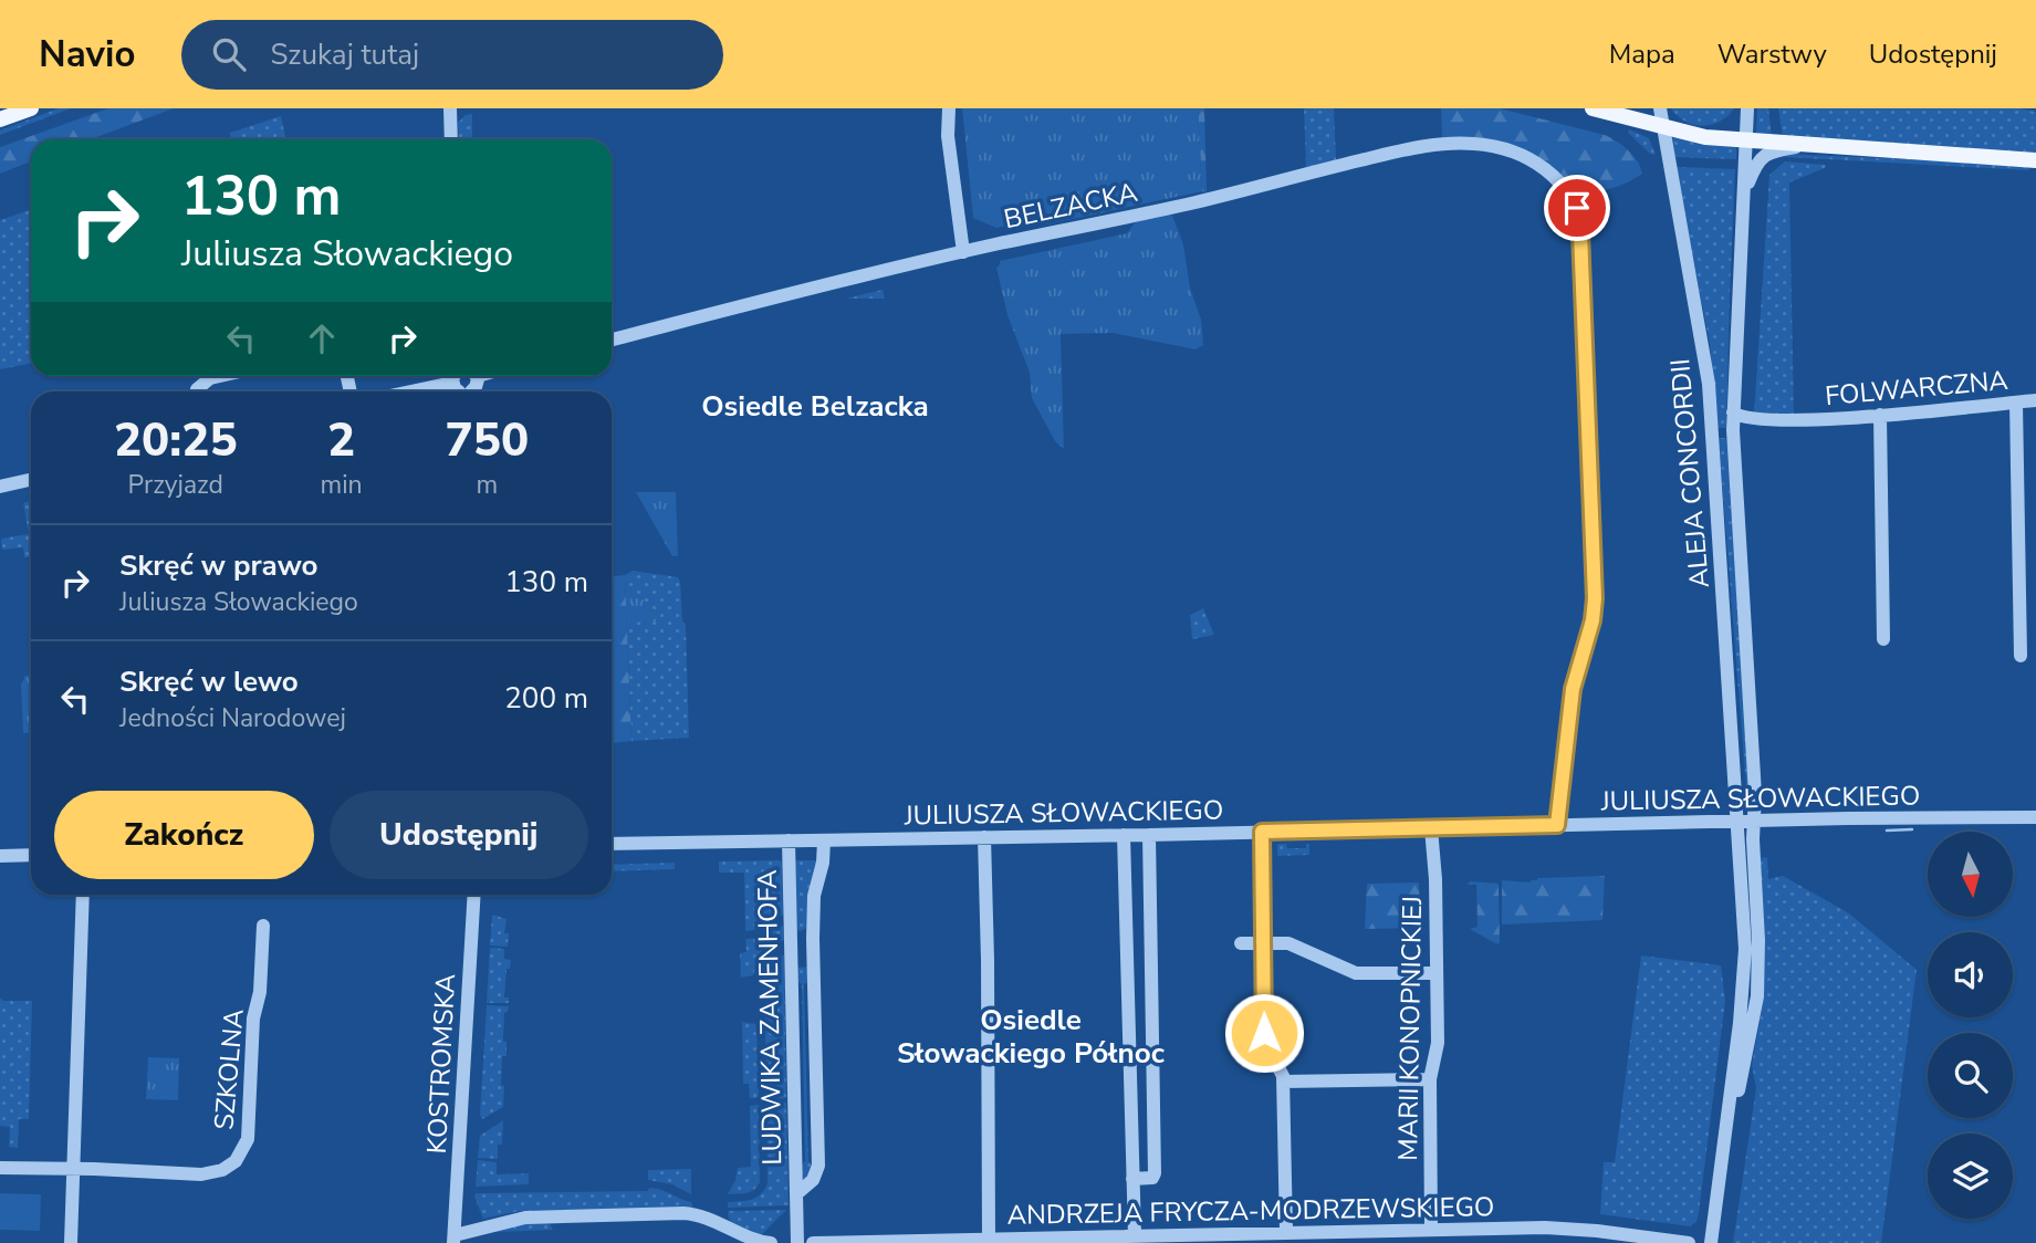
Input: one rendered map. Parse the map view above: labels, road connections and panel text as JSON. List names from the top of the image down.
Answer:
{
  "streets": {
    "street": [
      "BELZACKA",
      "FOLWARCZNA",
      "ALEJA CONCORDII",
      "JULIUSZA SŁOWACKIEGO",
      "LUDWIKA ZAMENHOFA",
      "MARII KONOPNICKIEJ",
      "KOSTROMSKA",
      "SZKOLNA",
      "ANDRZEJA FRYCZA-MODRZEWSKIEGO"
    ]
  },
  "crossings": [
    ["BELZACKA", "JULIUSZA SŁOWACKIEGO"],
    ["FOLWARCZNA", "ALEJA CONCORDII"],
    ["ALEJA CONCORDII", "JULIUSZA SŁOWACKIEGO"],
    ["JULIUSZA SŁOWACKIEGO", "LUDWIKA ZAMENHOFA"],
    ["JULIUSZA SŁOWACKIEGO", "MARII KONOPNICKIEJ"],
    ["MARII KONOPNICKIEJ", "ANDRZEJA FRYCZA-MODRZEWSKIEGO"]
  ],
  "districts": ["Osiedle Belzacka", "Osiedle Słowackiego Północ"],
  "north": "bottom",
  "page": {
    "header": "Navio",
    "search": "Szukaj tutaj",
    "nav": ["Mapa", "Warstwy", "Udostępnij"],
    "turn": ["130 m", "Juliusza Słowackiego"],
    "eta": [
      "20:25",
      "Przyjazd",
      "2",
      "min",
      "750",
      "m"
    ],
    "list": [
      {
        "name": "Skręć w prawo",
        "note": "Juliusza Słowackiego",
        "value": "130 m"
      },
      {
        "name": "Skręć w lewo",
        "note": "Jedności Narodowej",
        "value": "200 m"
      }
    ],
    "buttons": ["Zakończ", "Udostępnij"]
  }
}
